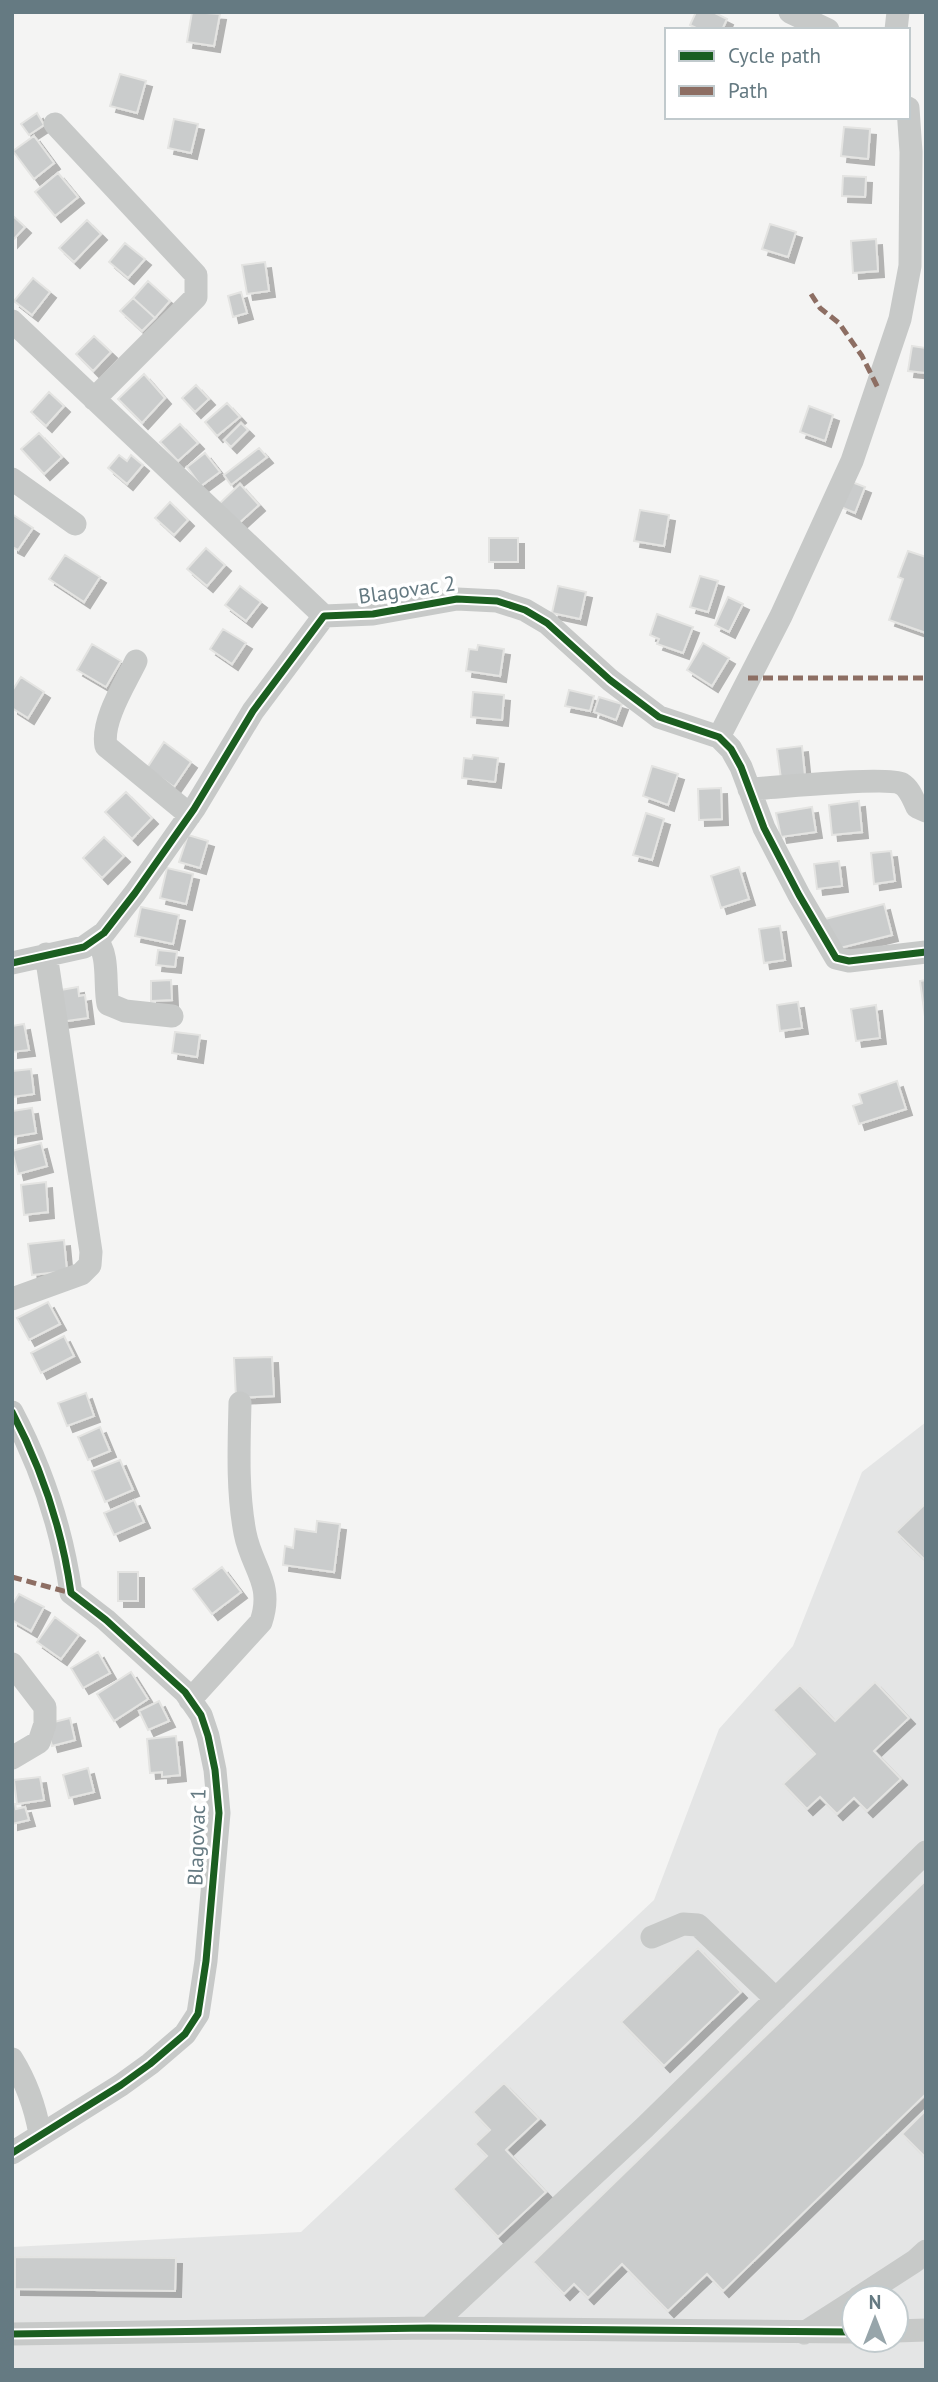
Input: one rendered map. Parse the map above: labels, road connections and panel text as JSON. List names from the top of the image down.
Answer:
{
  "streets": {
    "street": ["Blagovac 2", "Blagovac 1"]
  },
  "legend": ["Cycle path", "Path"],
  "north": "top"
}
